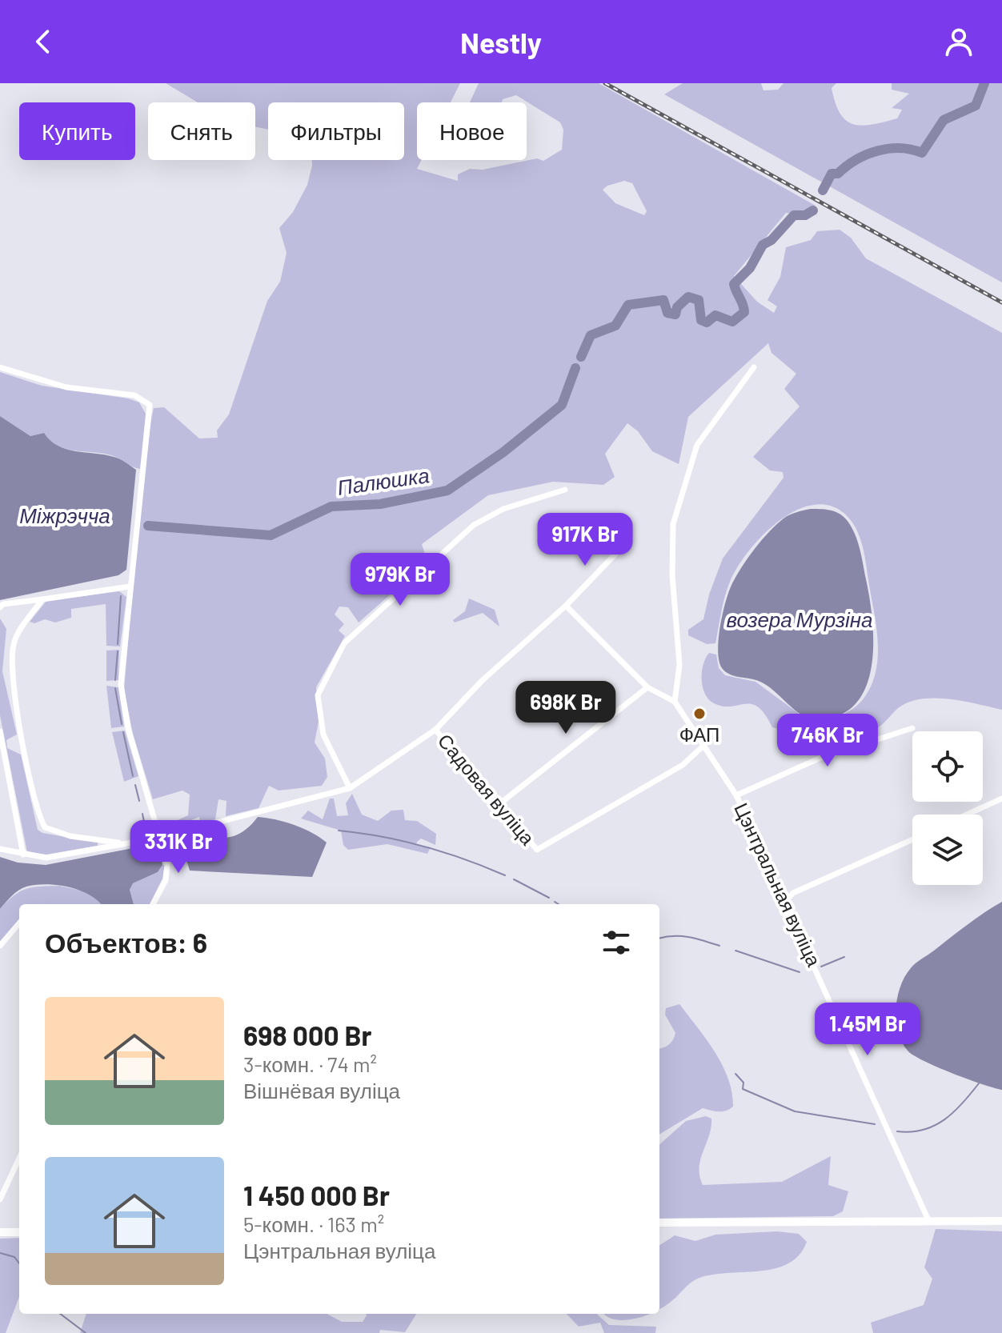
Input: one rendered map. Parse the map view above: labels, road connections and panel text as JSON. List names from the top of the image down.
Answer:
{
  "streets": {
    "street": ["Садовая вуліца", "Цэнтральная вуліца"]
  },
  "crossings": [
    ["Садовая вуліца", "Цэнтральная вуліца"]
  ],
  "water": ["Палюшка", "Міжрэчча", "возера Мурзіна"],
  "places": ["ФАП"],
  "page": {
    "header": "Nestly",
    "chip": [
      "Купить",
      "Снять",
      "Фильтры",
      "Новое"
    ],
    "price": [
      "917K Br",
      "979K Br",
      "698K Br",
      "746K Br",
      "331K Br",
      "1.45M Br"
    ],
    "heading": "Объектов: 6",
    "list": [
      {
        "name": "698 000 Br",
        "note": "3-комн. · 74 m² · Вішнёвая вуліца"
      },
      {
        "name": "1 450 000 Br",
        "note": "5-комн. · 163 m² · Цэнтральная вуліца"
      }
    ]
  }
}
